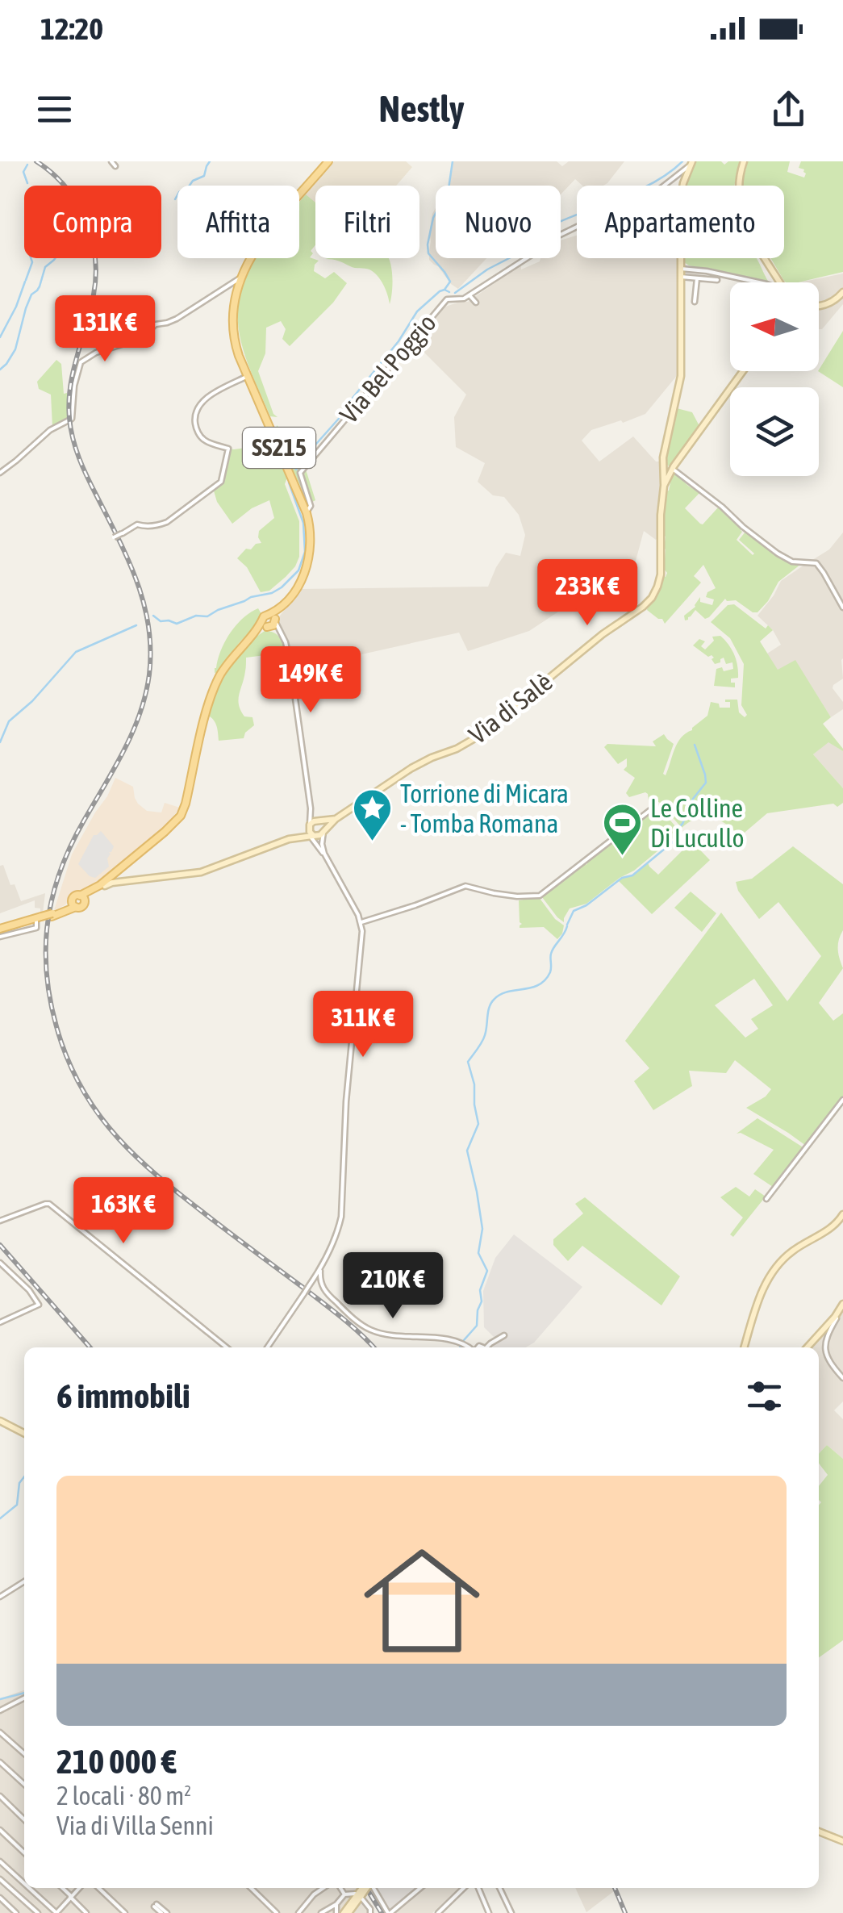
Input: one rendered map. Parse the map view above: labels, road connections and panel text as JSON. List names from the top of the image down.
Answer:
{
  "streets": {
    "main road": ["SS215", "Via di Salè"],
    "street": ["Via Bel Poggio"]
  },
  "crossings": [
    ["Via Bel Poggio", "SS215"]
  ],
  "places": {
    "place": ["Torrione di Micara - Tomba Romana"],
    "sports": ["Le Colline Di Lucullo"]
  },
  "north": "left",
  "page": {
    "status": "12:20",
    "header": "Nestly",
    "chip": [
      "Compra",
      "Affitta",
      "Filtri",
      "Nuovo",
      "Appartamento"
    ],
    "price": [
      "131K €",
      "233K €",
      "149K €",
      "311K €",
      "163K €",
      "210K €"
    ],
    "heading": "6 immobili",
    "list": [
      {
        "name": "210 000 €",
        "note": "2 locali · 80 m² · Via di Villa Senni"
      }
    ]
  }
}
